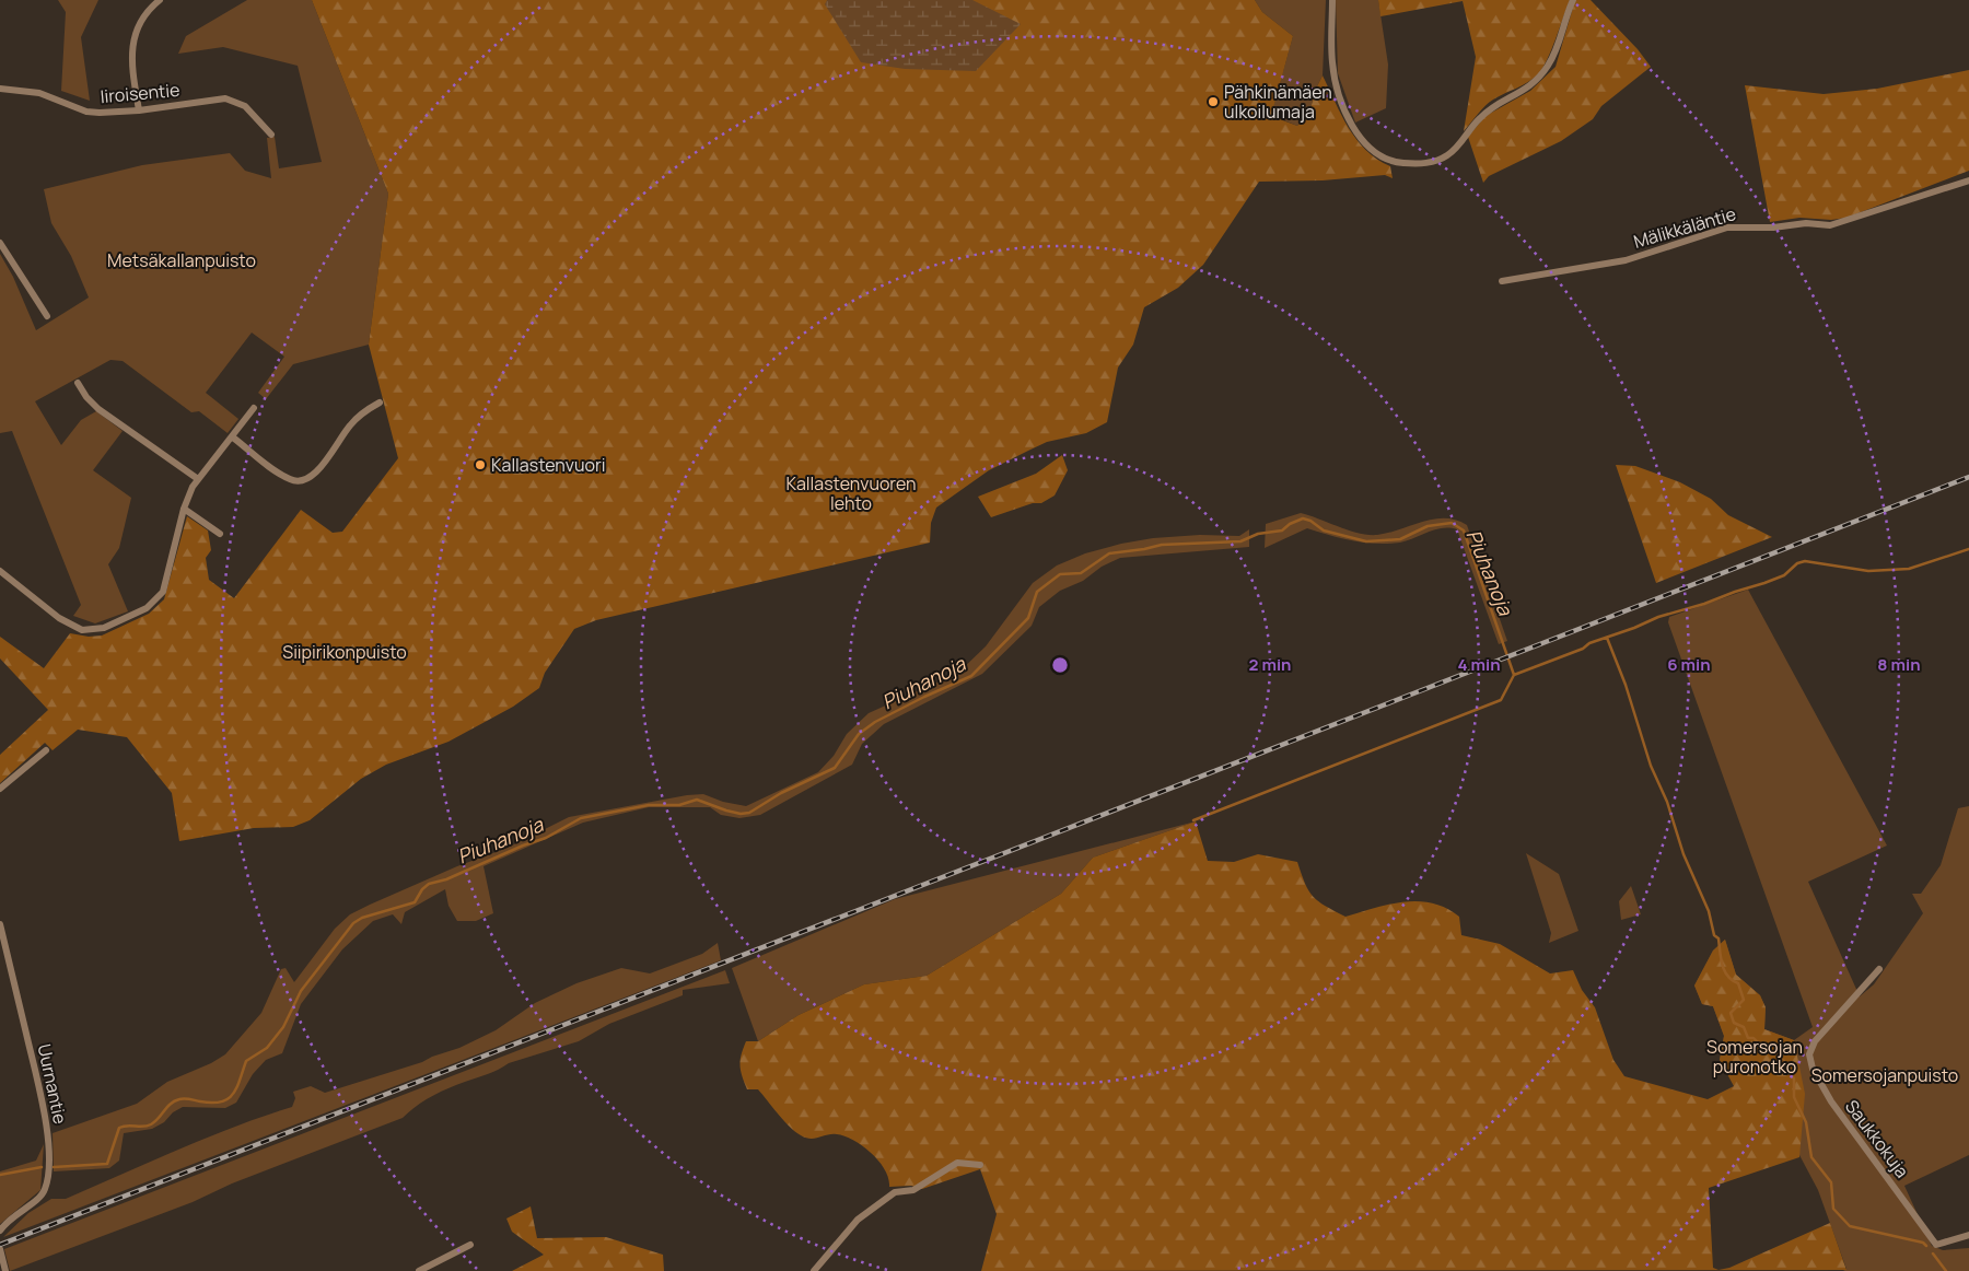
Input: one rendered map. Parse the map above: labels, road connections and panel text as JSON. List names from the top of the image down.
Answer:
{
  "streets": {
    "street": [
      "Iiroisentie",
      "Mälikkäläntie",
      "Uurnantie",
      "Saukkokuja"
    ]
  },
  "water": ["Piuhanoja"],
  "parks": [
    "Metsäkallanpuisto",
    "Kallastenvuoren lehto",
    "Siipirikonpuisto",
    "Somersojan puronotko",
    "Somersojanpuisto"
  ],
  "places": ["Pähkinämäen ulkoilumaja", "Kallastenvuori"],
  "rings": [
    "2 min",
    "4 min",
    "6 min",
    "8 min"
  ]
}
